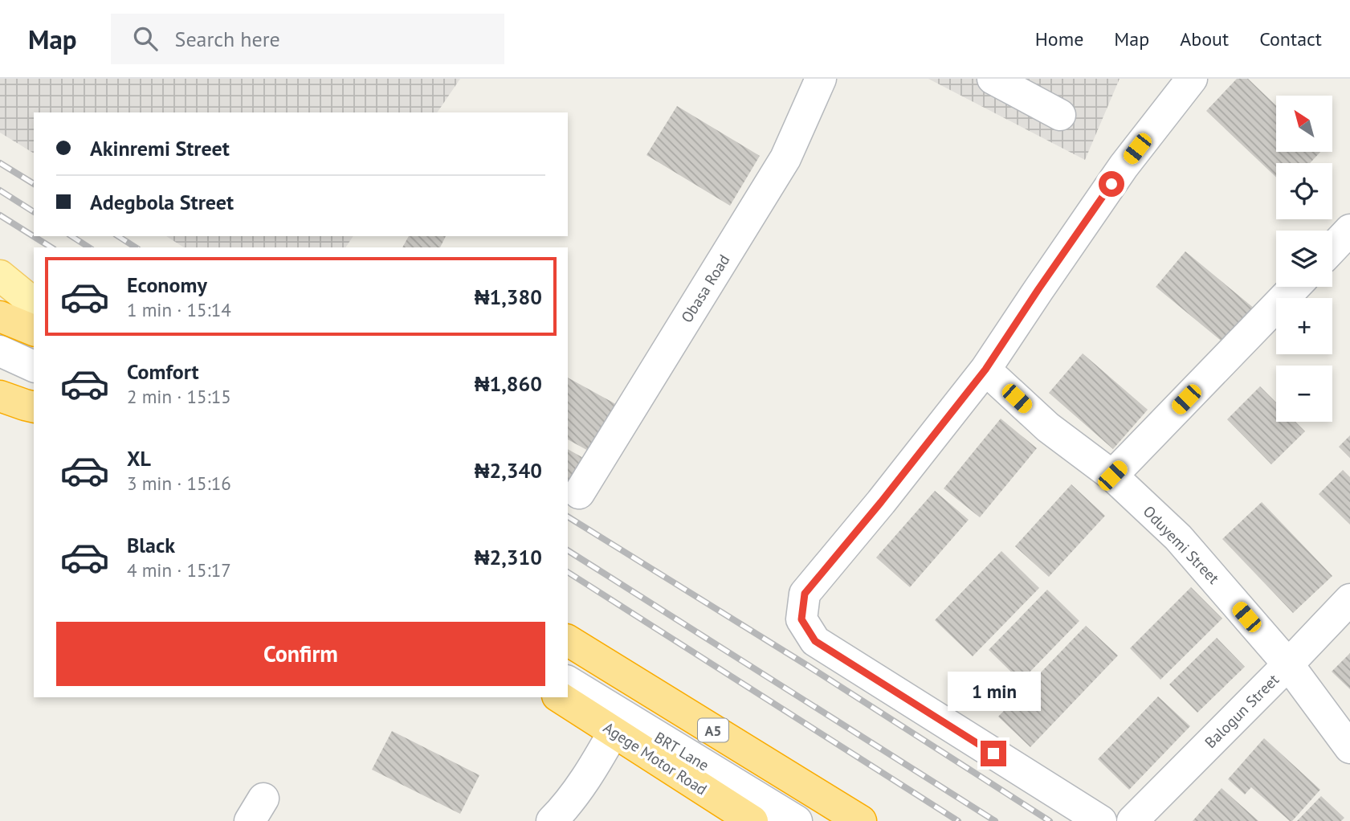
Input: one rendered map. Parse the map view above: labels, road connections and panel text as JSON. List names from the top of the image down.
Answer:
{
  "streets": {
    "highway": ["A5", "Agege Motor Road"],
    "street": [
      "Obasa Road",
      "Oduyemi Street",
      "Balogun Street",
      "BRT Lane"
    ]
  },
  "crossings": [
    ["Oduyemi Street", "Balogun Street"]
  ],
  "north": "top left",
  "page": {
    "header": "Map",
    "search": "Search here",
    "nav": [
      "Home",
      "Map",
      "About",
      "Contact"
    ],
    "map_buttons": ["+", "−"],
    "banner": ["Akinremi Street", "Adegbola Street"],
    "list": [
      {
        "name": "Economy",
        "note": "1 min · 15:14",
        "value": "₦1,380"
      },
      {
        "name": "Comfort",
        "note": "2 min · 15:15",
        "value": "₦1,860"
      },
      {
        "name": "XL",
        "note": "3 min · 15:16",
        "value": "₦2,340"
      },
      {
        "name": "Black",
        "note": "4 min · 15:17",
        "value": "₦2,310"
      }
    ],
    "buttons": "Confirm",
    "bubble": "1 min"
  }
}
